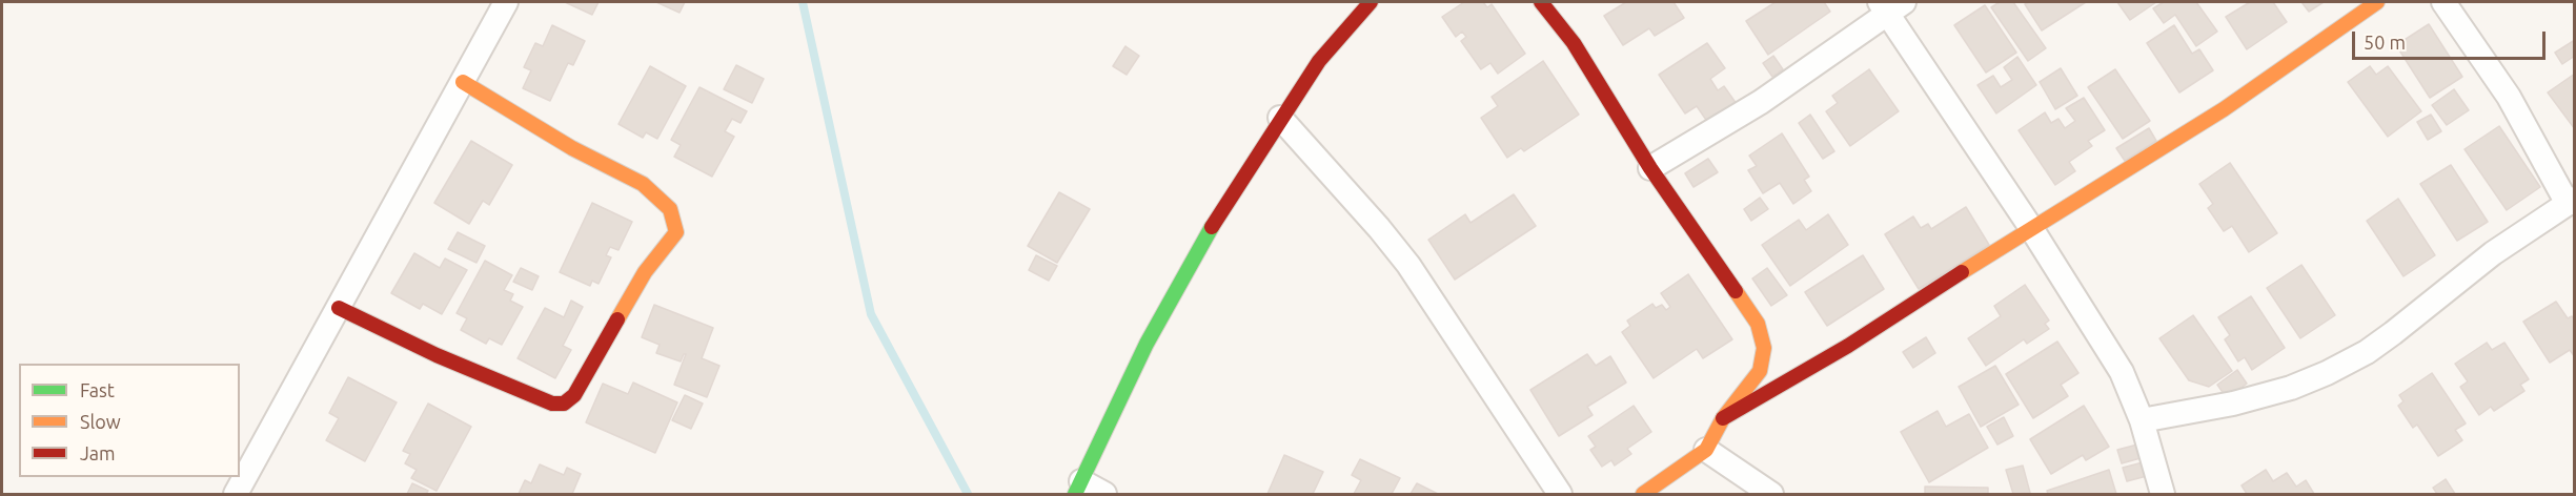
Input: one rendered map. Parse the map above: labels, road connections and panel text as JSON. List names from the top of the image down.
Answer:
{
  "legend": ["Fast", "Slow", "Jam"],
  "scale_bar": "50 m"
}
